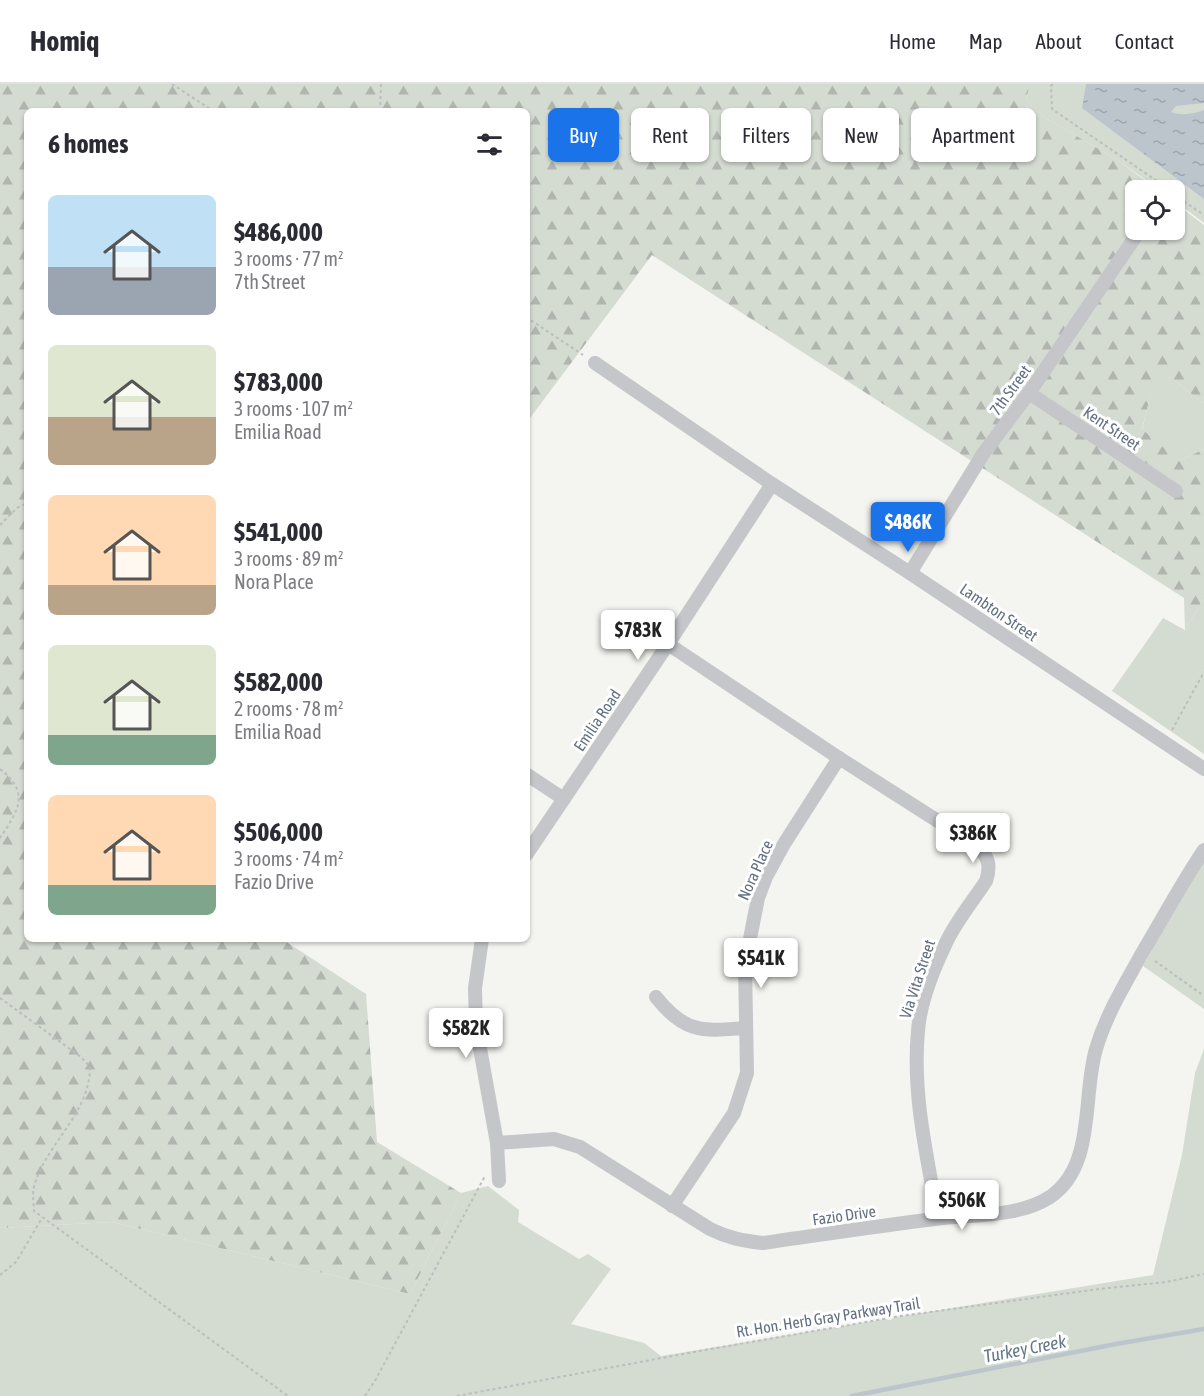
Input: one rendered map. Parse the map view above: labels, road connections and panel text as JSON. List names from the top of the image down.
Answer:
{
  "streets": {
    "street": [
      "7th Street",
      "Kent Street",
      "Lambton Street",
      "Emilia Road",
      "Nora Place",
      "Via Vita Street",
      "Fazio Drive"
    ],
    "path": ["Rt. Hon. Herb Gray Parkway Trail"]
  },
  "crossings": [
    ["7th Street", "Kent Street"],
    ["7th Street", "Lambton Street"],
    ["Lambton Street", "Emilia Road"],
    ["Emilia Road", "Via Vita Street"],
    ["Nora Place", "Via Vita Street"],
    ["Nora Place", "Fazio Drive"],
    ["Via Vita Street", "Fazio Drive"]
  ],
  "water": ["Turkey Creek"],
  "page": {
    "header": "Homiq",
    "nav": [
      "Home",
      "Map",
      "About",
      "Contact"
    ],
    "chip": [
      "Buy",
      "Rent",
      "Filters",
      "New",
      "Apartment"
    ],
    "heading": "6 homes",
    "list": [
      {
        "name": "$486,000",
        "note": "3 rooms · 77 m² · 7th Street"
      },
      {
        "name": "$783,000",
        "note": "3 rooms · 107 m² · Emilia Road"
      },
      {
        "name": "$541,000",
        "note": "3 rooms · 89 m² · Nora Place"
      },
      {
        "name": "$582,000",
        "note": "2 rooms · 78 m² · Emilia Road"
      },
      {
        "name": "$506,000",
        "note": "3 rooms · 74 m² · Fazio Drive"
      }
    ],
    "price": [
      "$486K",
      "$783K",
      "$386K",
      "$541K",
      "$582K",
      "$506K"
    ]
  }
}
